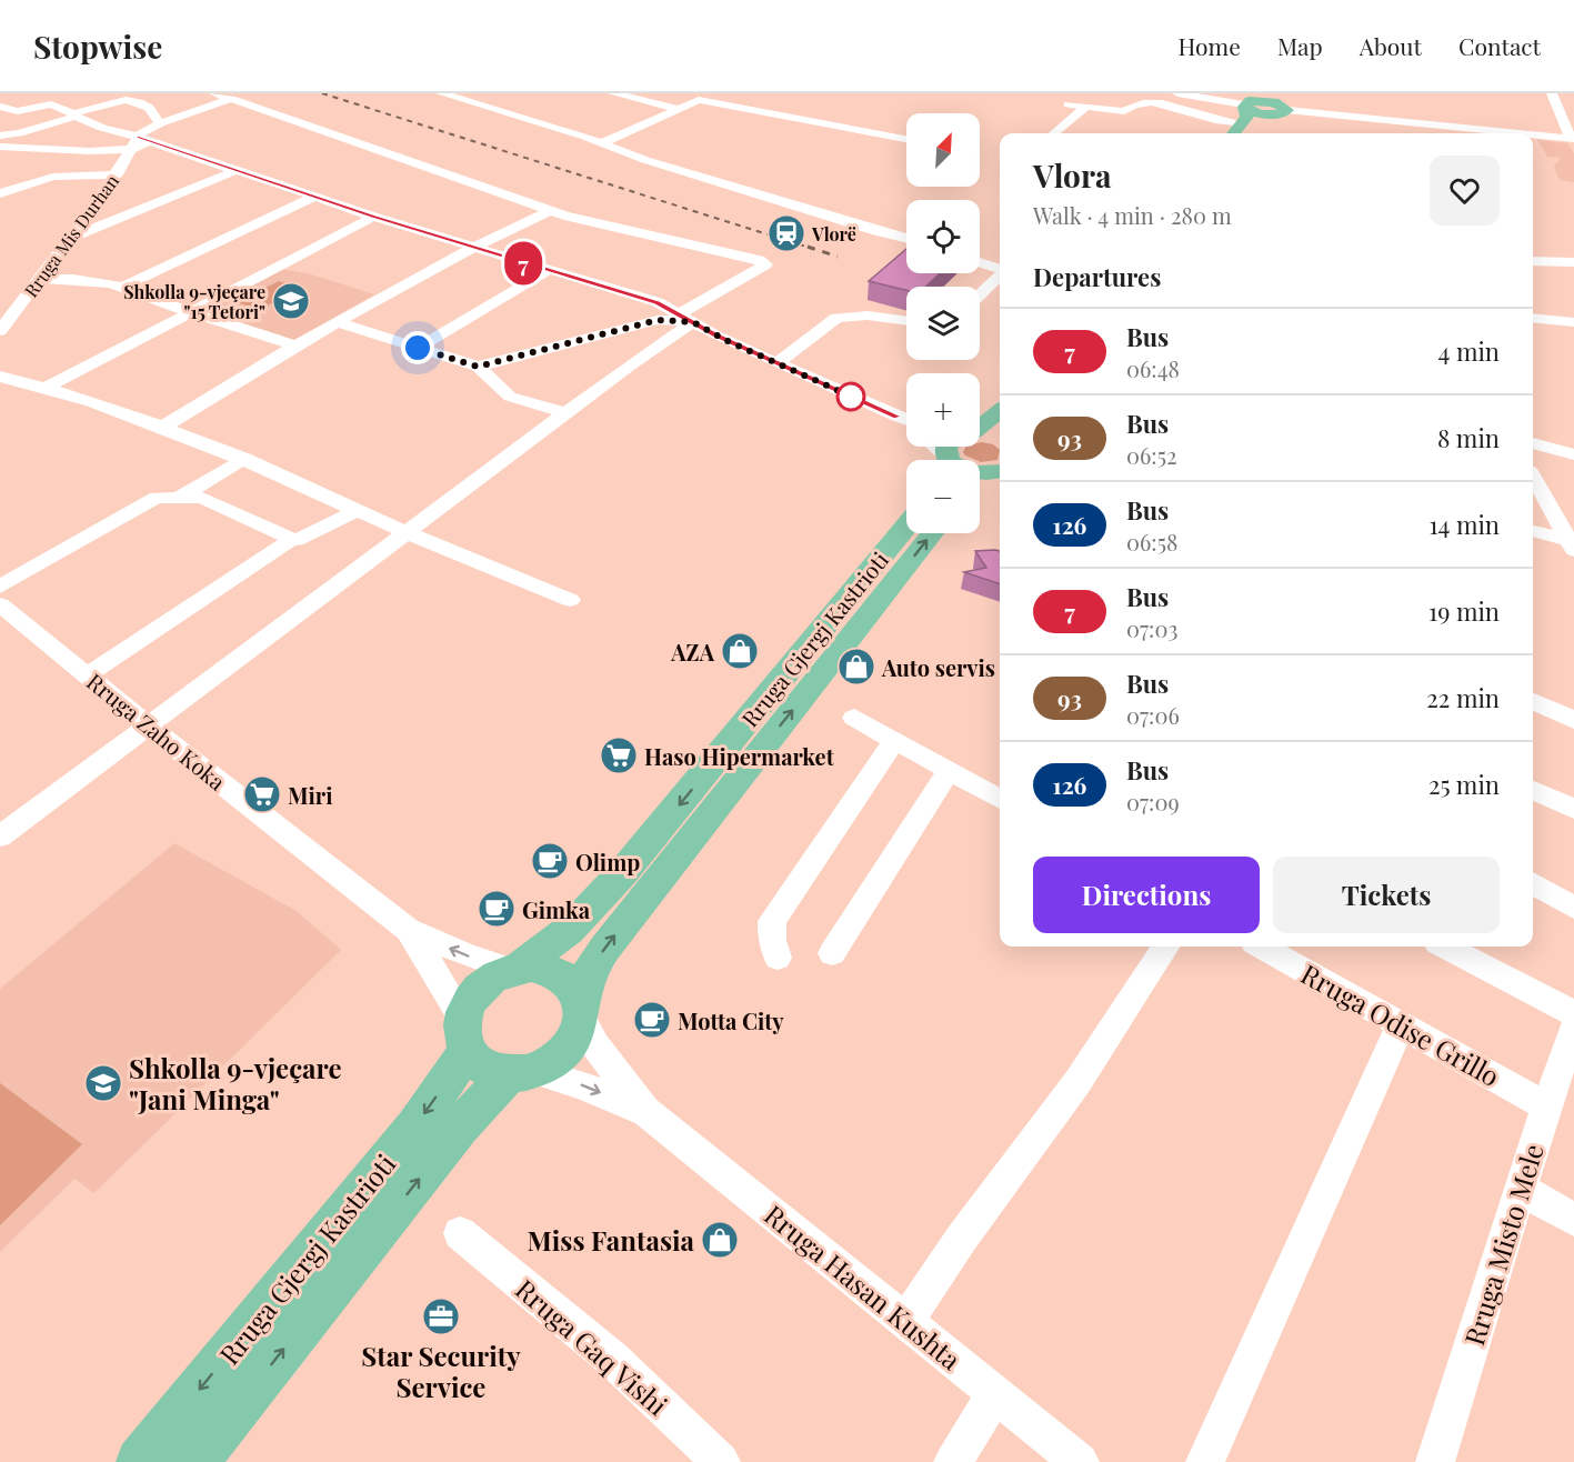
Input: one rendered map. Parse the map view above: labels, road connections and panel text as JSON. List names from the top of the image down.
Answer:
{
  "streets": {
    "main road": ["Rruga Gjergj Kastrioti"],
    "street": [
      "Rruga Mis Durhan",
      "Rruga Zaho Koka",
      "Rruga Odise Grillo",
      "Rruga Misto Mele",
      "Rruga Hasan Kushta",
      "Rruga Gaq Vishi"
    ]
  },
  "crossings": [
    ["Rruga Odise Grillo", "Rruga Misto Mele"]
  ],
  "places": {
    "station": ["Vlorë"],
    "school or university": ["Shkolla 9-vjeçare \"15 Tetori\"", "Shkolla 9-vjeçare \"Jani Minga\""],
    "shop": ["AZA", "Auto servis", "Miss Fantasia"],
    "supermarket": ["Haso Hipermarket", "Miri"],
    "cafe": ["Olimp", "Gimka", "Motta City"],
    "office": ["Star Security Service"]
  },
  "lines": ["bus line 7"],
  "north": "top right",
  "page": {
    "header": "Stopwise",
    "nav": [
      "Home",
      "Map",
      "About",
      "Contact"
    ],
    "on_map": "7",
    "map_buttons": ["+", "−"],
    "heading": [
      ["Vlora", "Walk · 4 min · 280 m"],
      "Departures"
    ],
    "list": [
      {
        "mark": "7",
        "name": "Bus",
        "note": "06:48",
        "value": "4 min"
      },
      {
        "mark": "93",
        "name": "Bus",
        "note": "06:52",
        "value": "8 min"
      },
      {
        "mark": "126",
        "name": "Bus",
        "note": "06:58",
        "value": "14 min"
      },
      {
        "mark": "7",
        "name": "Bus",
        "note": "07:03",
        "value": "19 min"
      },
      {
        "mark": "93",
        "name": "Bus",
        "note": "07:06",
        "value": "22 min"
      },
      {
        "mark": "126",
        "name": "Bus",
        "note": "07:09",
        "value": "25 min"
      }
    ],
    "buttons": ["Directions", "Tickets"]
  }
}
